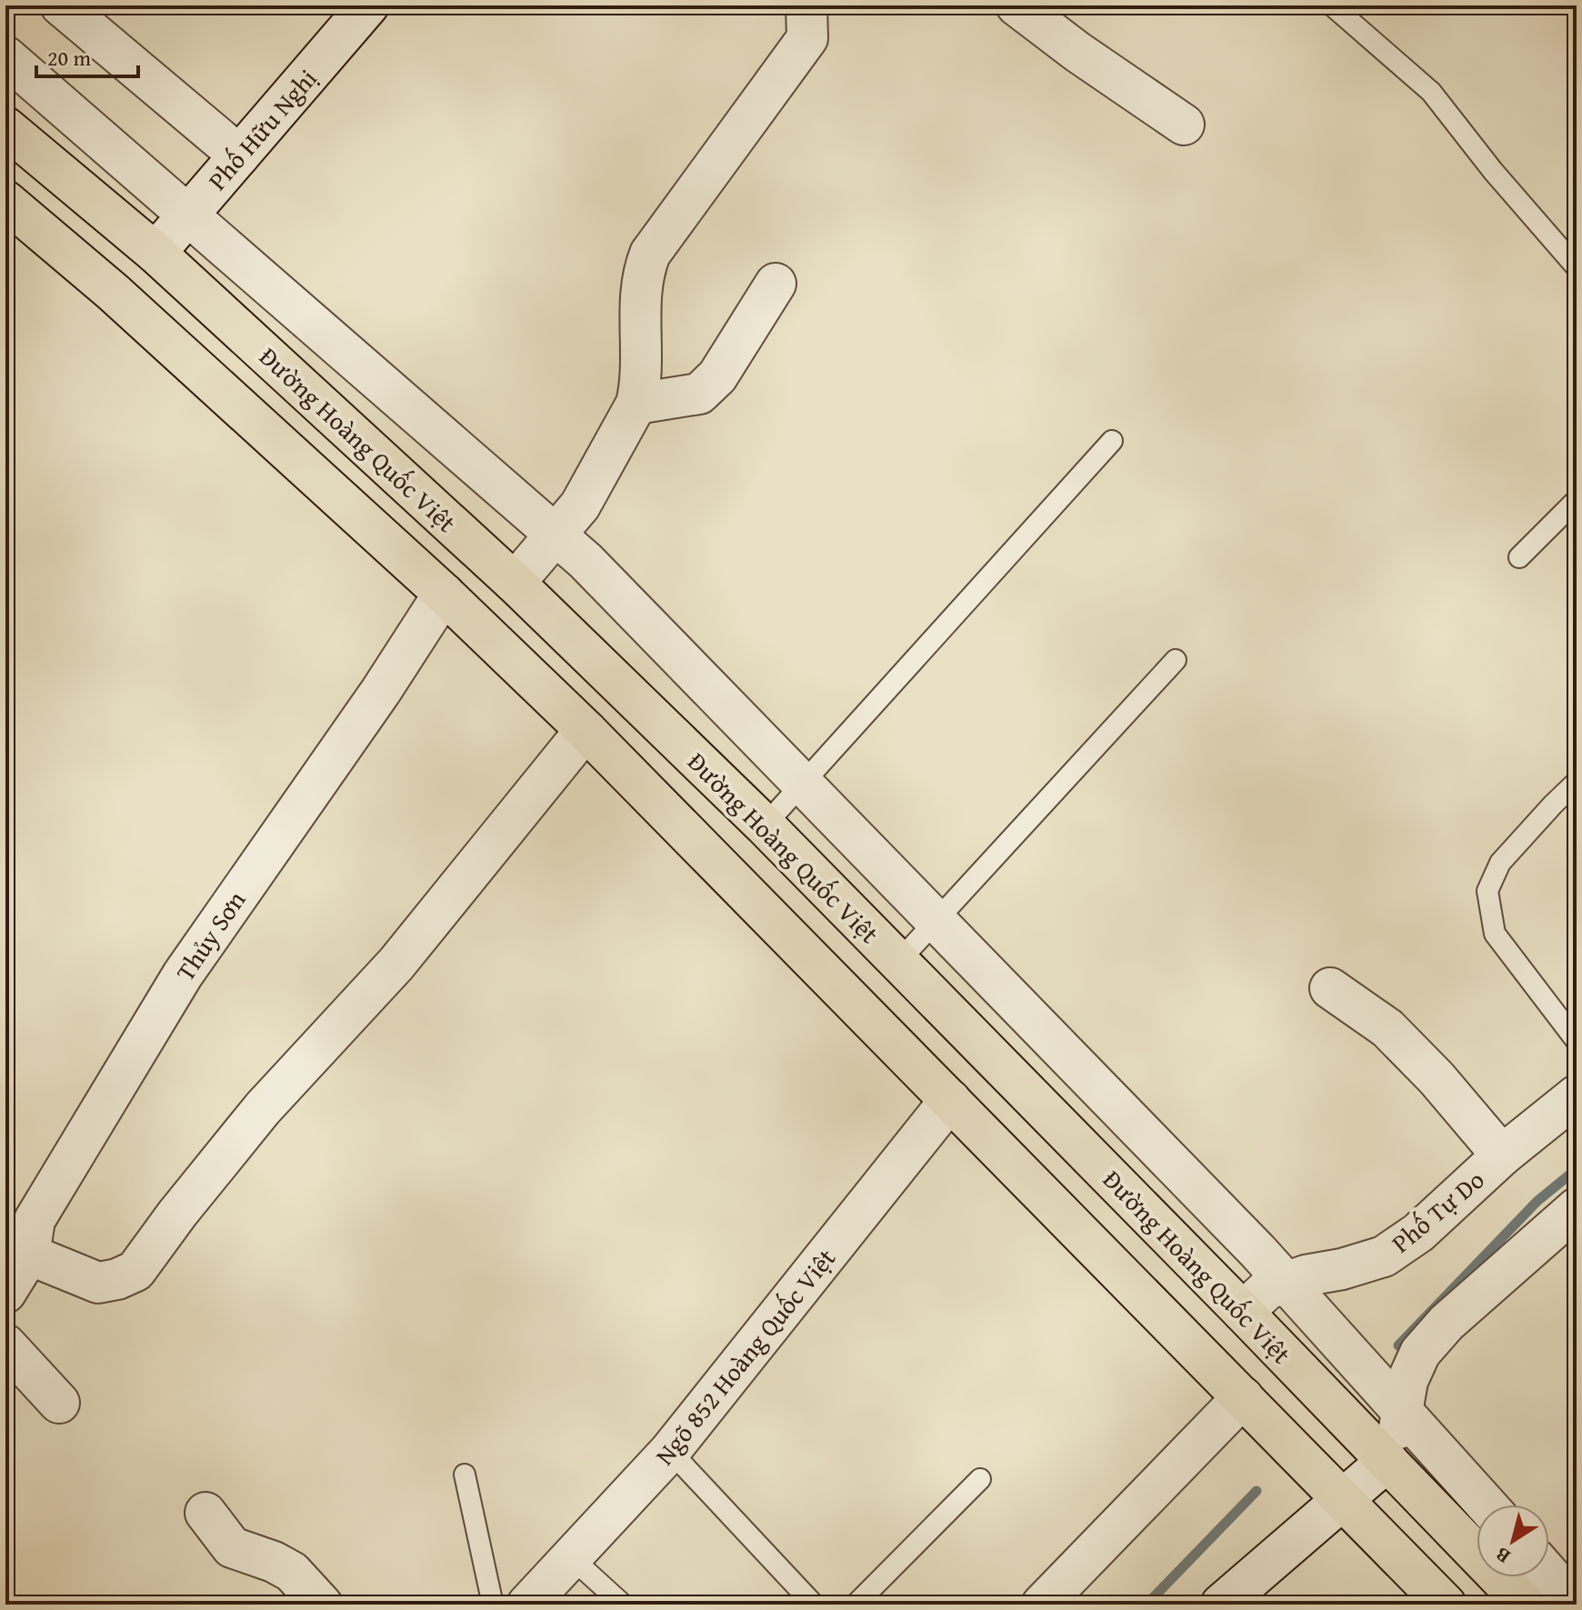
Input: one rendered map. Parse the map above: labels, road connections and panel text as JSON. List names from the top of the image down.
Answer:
{
  "streets": {
    "highway": ["Đường Hoàng Quốc Việt"],
    "street": [
      "Phố Hữu Nghị",
      "Thủy Sơn",
      "Phố Tự Do",
      "Ngõ 852 Hoàng Quốc Việt"
    ]
  },
  "crossings": [
    ["Phố Hữu Nghị", "Đường Hoàng Quốc Việt"],
    ["Đường Hoàng Quốc Việt", "Phố Tự Do"]
  ],
  "scale_bar": "20 m",
  "north": "bottom left"
}
